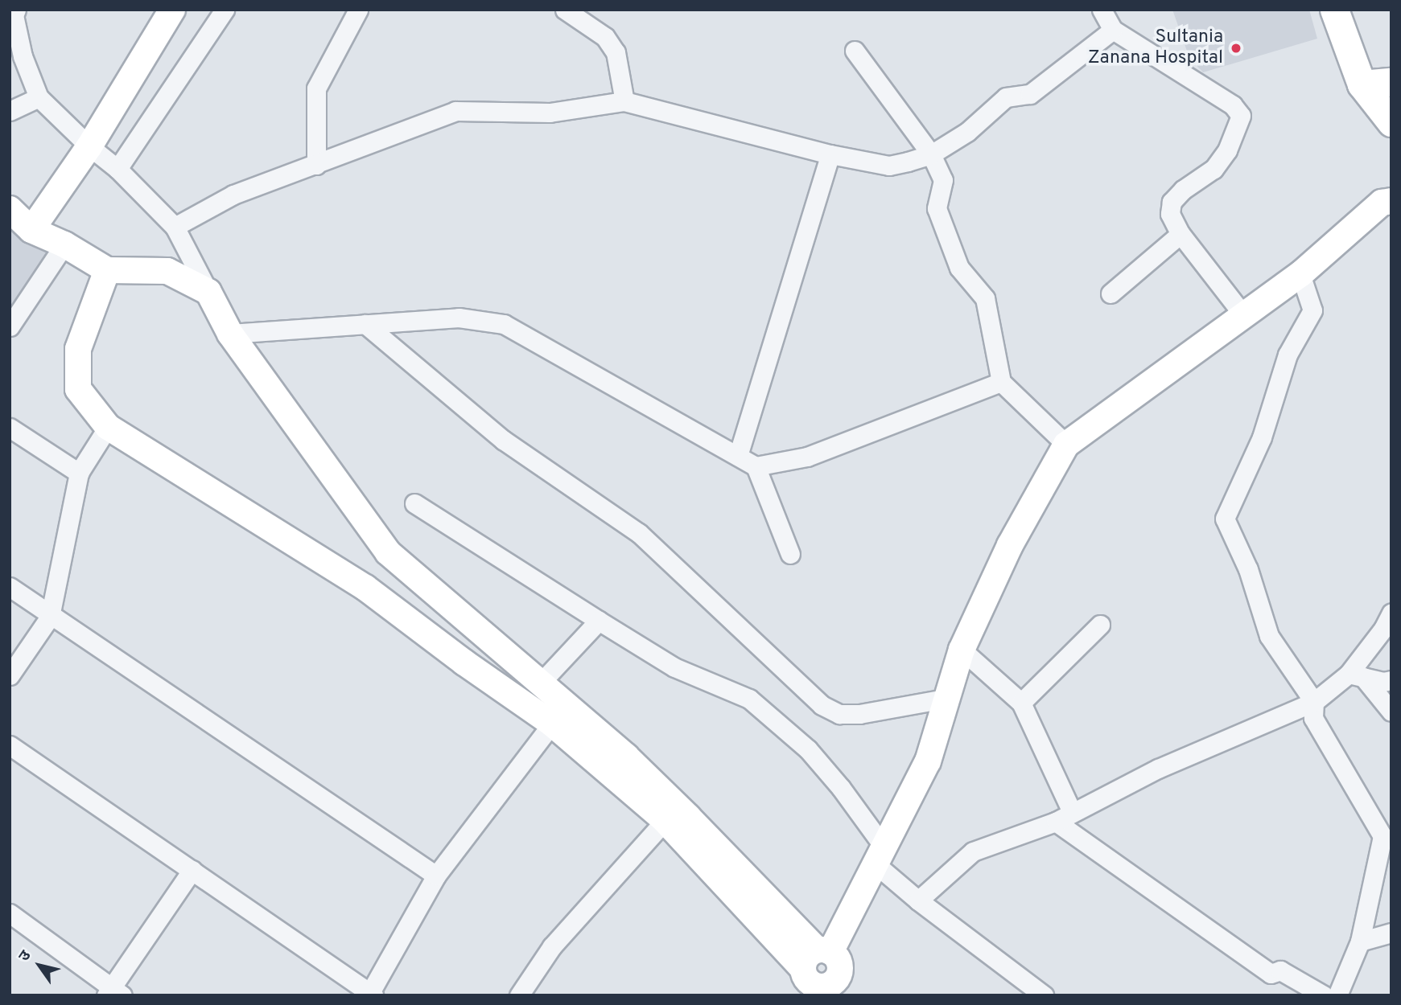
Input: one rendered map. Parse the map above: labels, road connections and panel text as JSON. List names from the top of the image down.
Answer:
{
  "places": ["Sultania Zanana Hospital"],
  "north": "top left"
}
